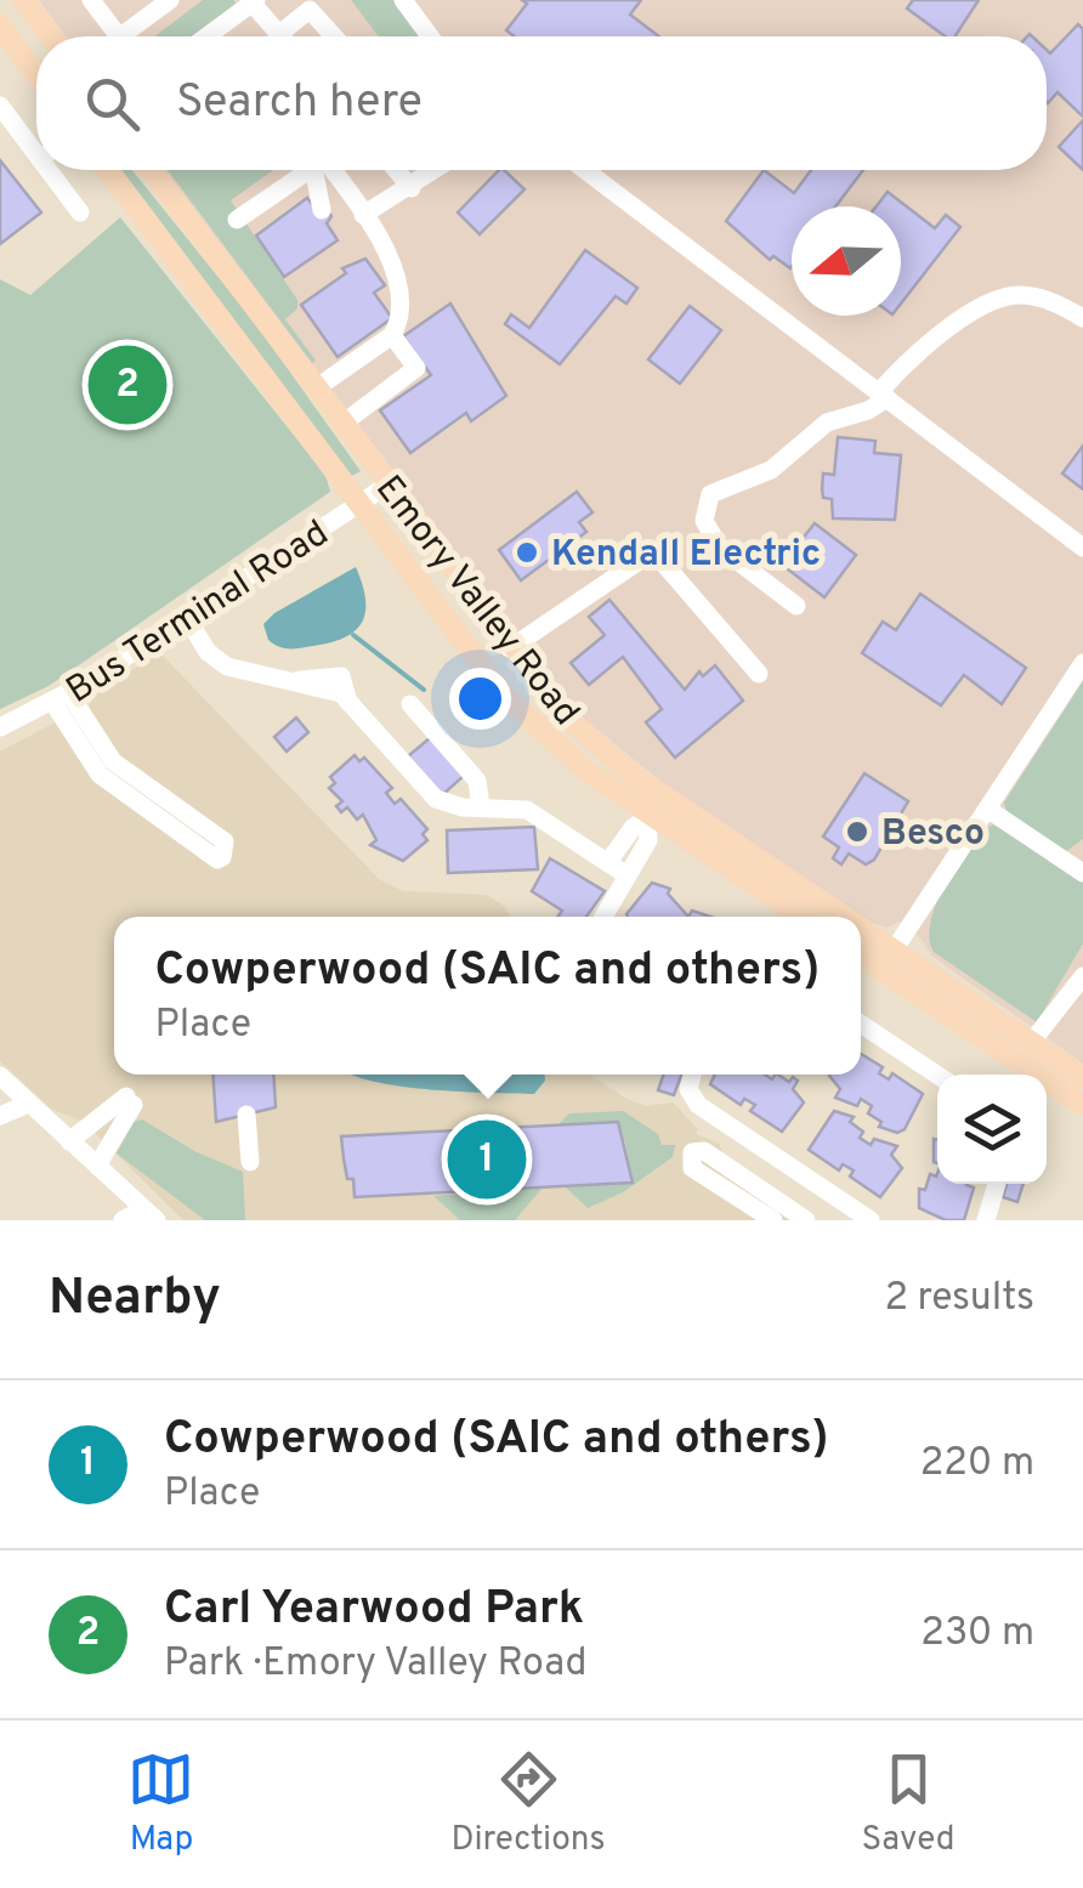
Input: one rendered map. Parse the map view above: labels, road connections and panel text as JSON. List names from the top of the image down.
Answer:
{
  "streets": {
    "main road": ["Emory Valley Road"],
    "street": ["Bus Terminal Road"]
  },
  "crossings": [
    ["Emory Valley Road", "Bus Terminal Road"]
  ],
  "places": ["Kendall Electric", "Besco"],
  "north": "left",
  "page": {
    "search": "Search here",
    "pins": ["2", "1"],
    "popup": ["Cowperwood (SAIC and others)", "Place"],
    "heading": ["Nearby", "2 results"],
    "list": [
      {
        "mark": "1",
        "name": "Cowperwood (SAIC and others)",
        "note": "Place",
        "value": "220 m"
      },
      {
        "mark": "2",
        "name": "Carl Yearwood Park",
        "note": "Park · Emory Valley Road",
        "value": "230 m"
      }
    ],
    "nav": ["Map", "Directions", "Saved"]
  }
}
